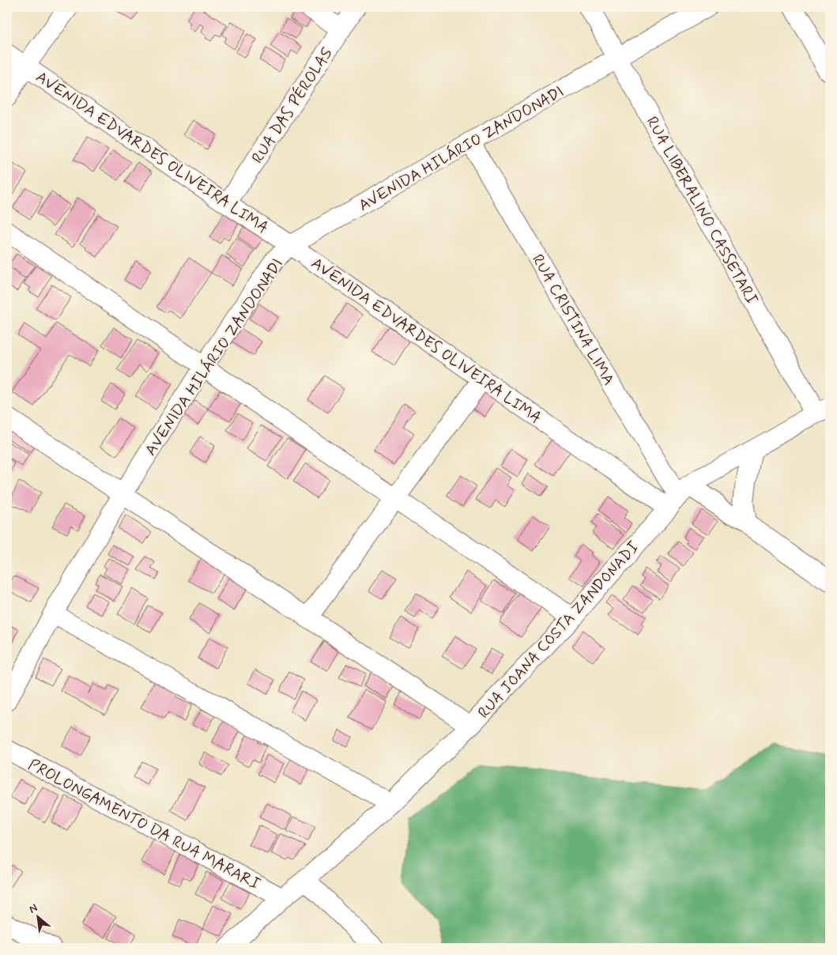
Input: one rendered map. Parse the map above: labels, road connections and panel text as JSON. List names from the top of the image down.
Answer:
{
  "streets": {
    "street": [
      "RUA DAS PÉROLAS",
      "AVENIDA HILÁRIO ZANDONADI",
      "AVENIDA EDVARDES OLIVEIRA LIMA",
      "RUA LIBERALINO CASSETARI",
      "RUA CRISTINA LIMA",
      "RUA JOANA COSTA ZANDONADI",
      "PROLONGAMENTO DA RUA MARARI"
    ]
  },
  "crossings": [
    ["RUA DAS PÉROLAS", "AVENIDA EDVARDES OLIVEIRA LIMA"],
    ["AVENIDA HILÁRIO ZANDONADI", "AVENIDA EDVARDES OLIVEIRA LIMA"],
    ["AVENIDA HILÁRIO ZANDONADI", "RUA LIBERALINO CASSETARI"],
    ["AVENIDA HILÁRIO ZANDONADI", "RUA CRISTINA LIMA"],
    ["AVENIDA EDVARDES OLIVEIRA LIMA", "RUA CRISTINA LIMA"],
    ["AVENIDA EDVARDES OLIVEIRA LIMA", "RUA JOANA COSTA ZANDONADI"],
    ["RUA LIBERALINO CASSETARI", "RUA JOANA COSTA ZANDONADI"],
    ["RUA CRISTINA LIMA", "RUA JOANA COSTA ZANDONADI"],
    ["RUA JOANA COSTA ZANDONADI", "PROLONGAMENTO DA RUA MARARI"]
  ],
  "north": "top left"
}
